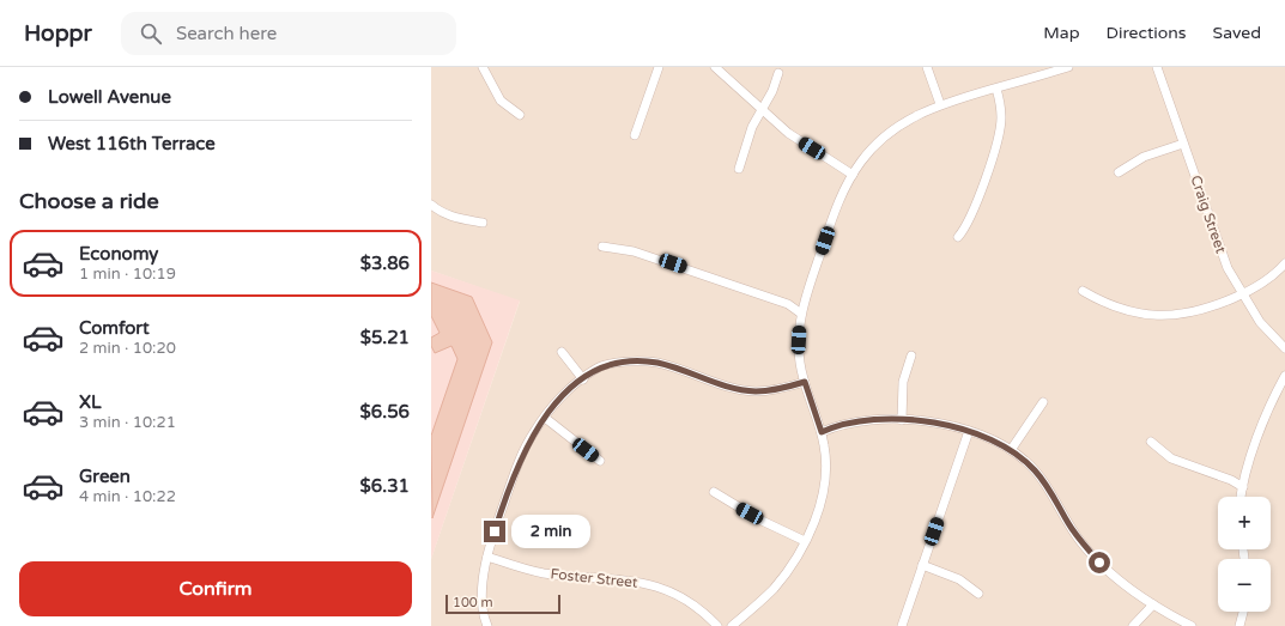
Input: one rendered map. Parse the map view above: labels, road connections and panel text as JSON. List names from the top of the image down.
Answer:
{
  "streets": {
    "street": ["Craig Street", "Foster Street"]
  },
  "scale_bar": "100 m",
  "page": {
    "header": "Hoppr",
    "search": "Search here",
    "nav": ["Map", "Directions", "Saved"],
    "banner": ["Lowell Avenue", "West 116th Terrace"],
    "heading": "Choose a ride",
    "list": [
      {
        "name": "Economy",
        "note": "1 min · 10:19",
        "value": "$3.86"
      },
      {
        "name": "Comfort",
        "note": "2 min · 10:20",
        "value": "$5.21"
      },
      {
        "name": "XL",
        "note": "3 min · 10:21",
        "value": "$6.56"
      },
      {
        "name": "Green",
        "note": "4 min · 10:22",
        "value": "$6.31"
      }
    ],
    "map_buttons": ["+", "−"],
    "bubble": "2 min",
    "buttons": "Confirm",
    "scale": "100 m"
  }
}
